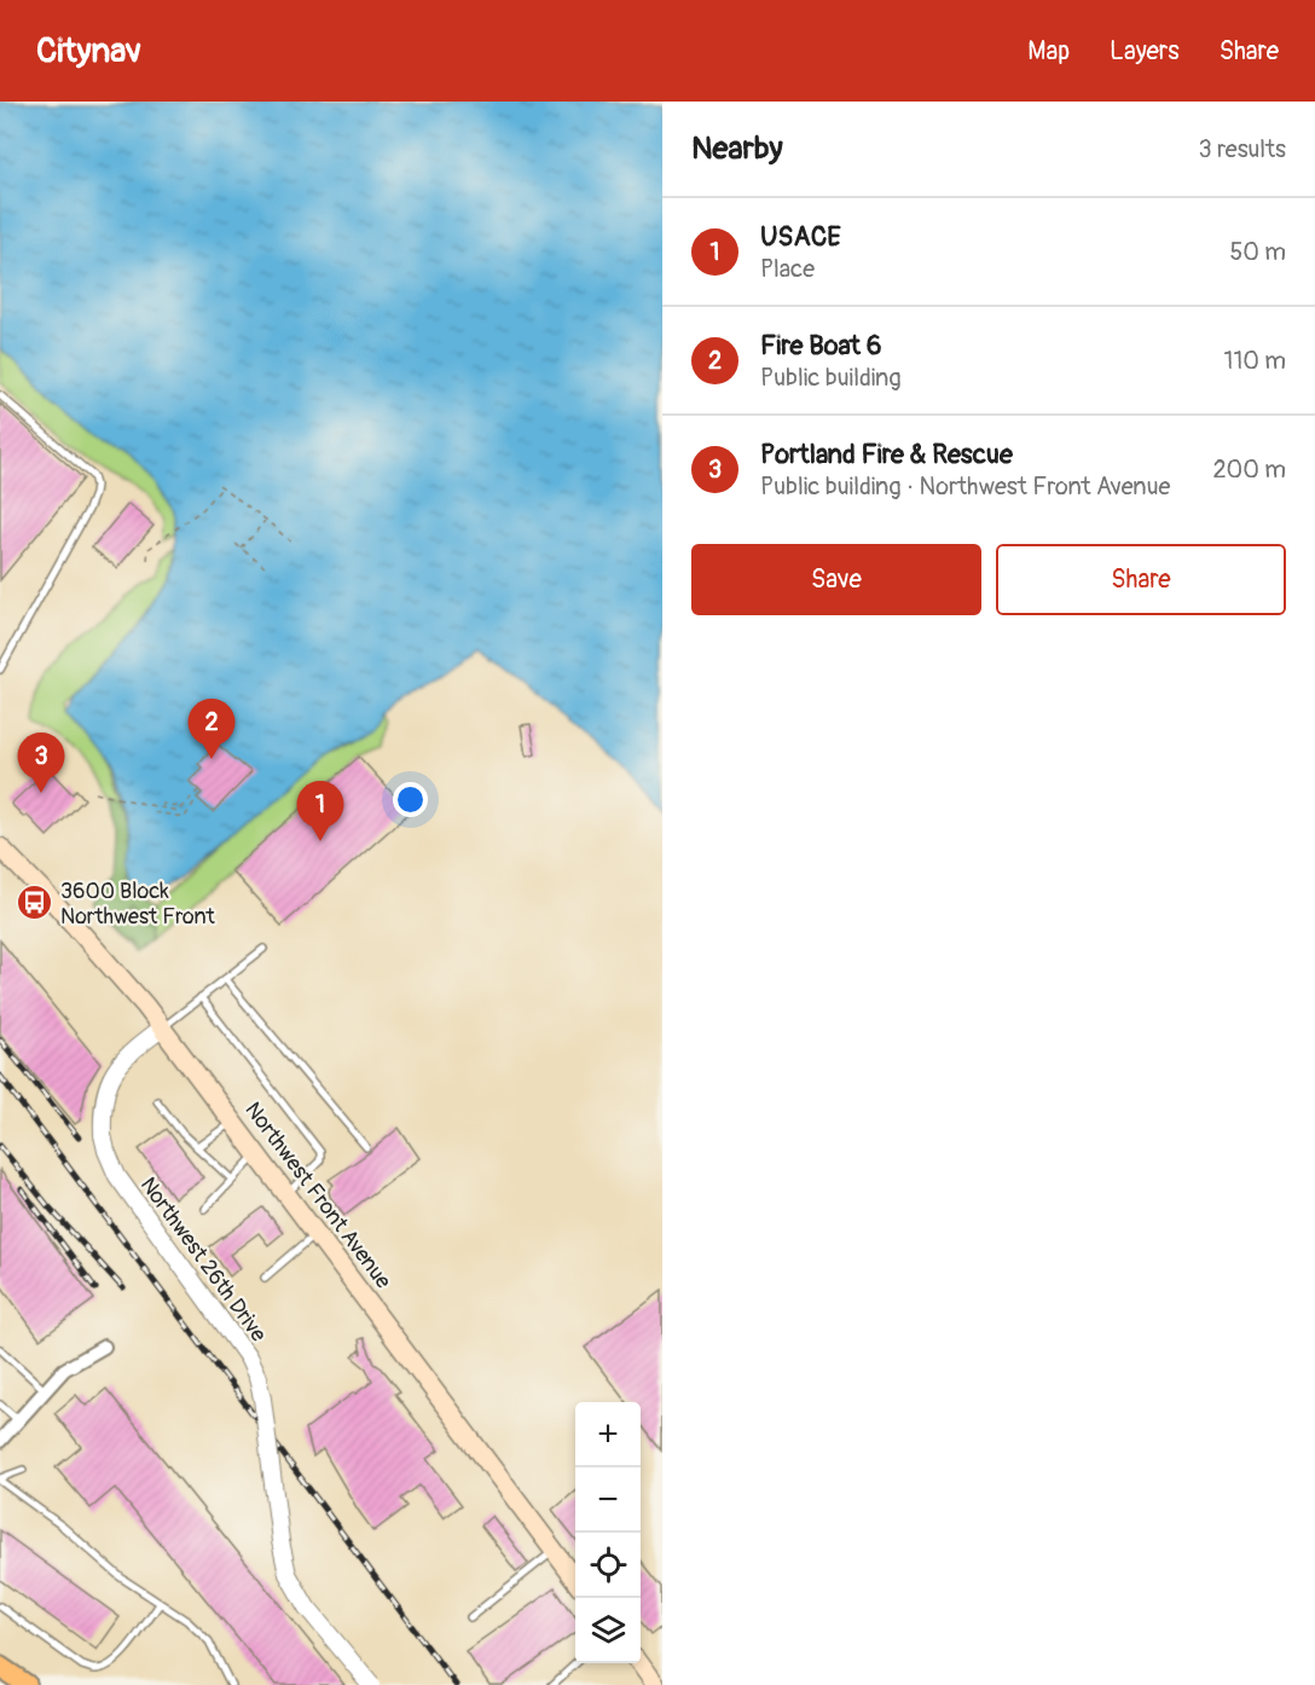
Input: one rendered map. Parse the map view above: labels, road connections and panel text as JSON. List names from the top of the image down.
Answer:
{
  "streets": {
    "main road": ["Northwest Front Avenue"],
    "street": ["Northwest 26th Drive"]
  },
  "crossings": [
    ["Northwest Front Avenue", "Northwest 26th Drive"]
  ],
  "places": {
    "bus stop": ["3600 Block Northwest Front"]
  },
  "page": {
    "header": "Citynav",
    "nav": ["Map", "Layers", "Share"],
    "heading": ["Nearby", "3 results"],
    "list": [
      {
        "mark": "1",
        "name": "USACE",
        "note": "Place",
        "value": "50 m"
      },
      {
        "mark": "2",
        "name": "Fire Boat 6",
        "note": "Public building",
        "value": "110 m"
      },
      {
        "mark": "3",
        "name": "Portland Fire & Rescue",
        "note": "Public building · Northwest Front Avenue",
        "value": "200 m"
      }
    ],
    "buttons": ["Save", "Share"],
    "pins": ["2", "3", "1"],
    "map_buttons": ["+", "−"]
  }
}
